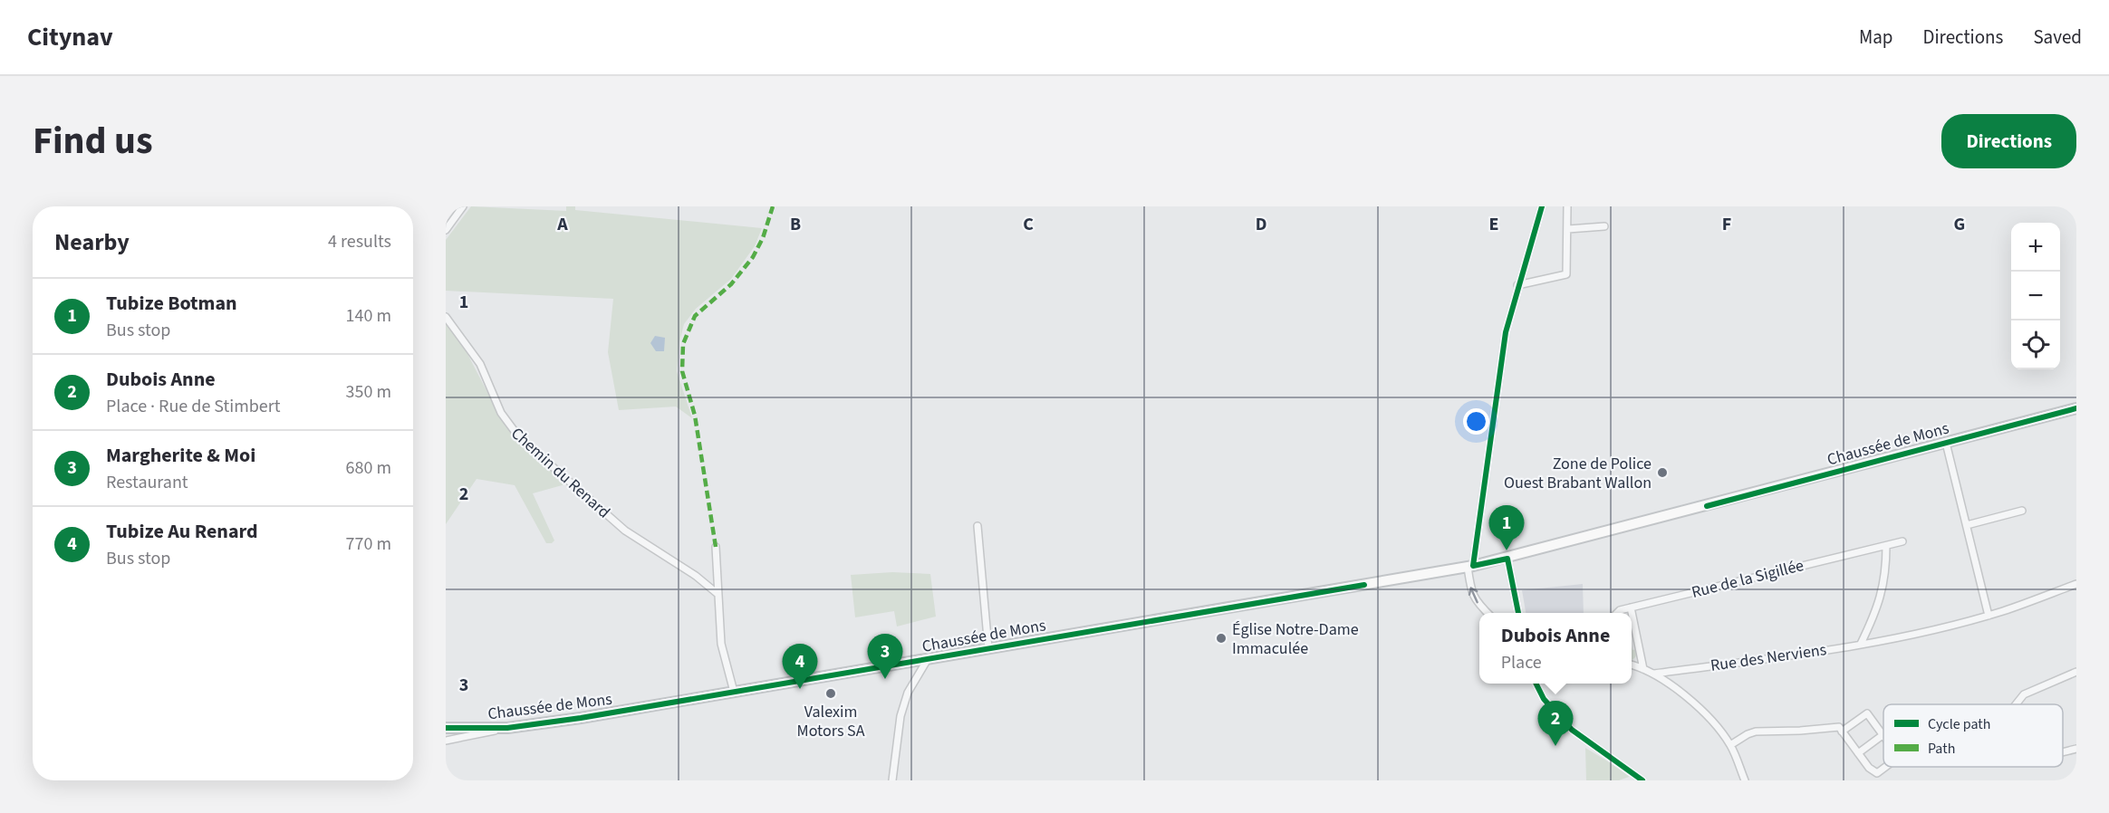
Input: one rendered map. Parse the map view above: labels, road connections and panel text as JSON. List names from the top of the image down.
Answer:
{
  "streets": {
    "main road": ["Chaussée de Mons"],
    "street": ["Chemin du Renard", "Rue de la Sigillée", "Rue des Nerviens"]
  },
  "places": ["Zone de Police Ouest Brabant Wallon", "Église Notre-Dame Immaculée", "Valexim Motors SA"],
  "legend": ["Cycle path", "Path"],
  "page": {
    "header": "Citynav",
    "nav": ["Map", "Directions", "Saved"],
    "title": "Find us",
    "buttons": "Directions",
    "heading": ["Nearby", "4 results"],
    "map_buttons": ["+", "−"],
    "list": [
      {
        "mark": "1",
        "name": "Tubize Botman",
        "note": "Bus stop",
        "value": "140 m"
      },
      {
        "mark": "2",
        "name": "Dubois Anne",
        "note": "Place · Rue de Stimbert",
        "value": "350 m"
      },
      {
        "mark": "3",
        "name": "Margherite & Moi",
        "note": "Restaurant",
        "value": "680 m"
      },
      {
        "mark": "4",
        "name": "Tubize Au Renard",
        "note": "Bus stop",
        "value": "770 m"
      }
    ],
    "pins": [
      "1",
      "3",
      "4",
      "2"
    ],
    "popup": ["Dubois Anne", "Place"]
  },
  "grid": {
    "columns": [
      "A",
      "B",
      "C",
      "D",
      "E",
      "F",
      "G"
    ],
    "rows": ["1", "2", "3"]
  }
}
